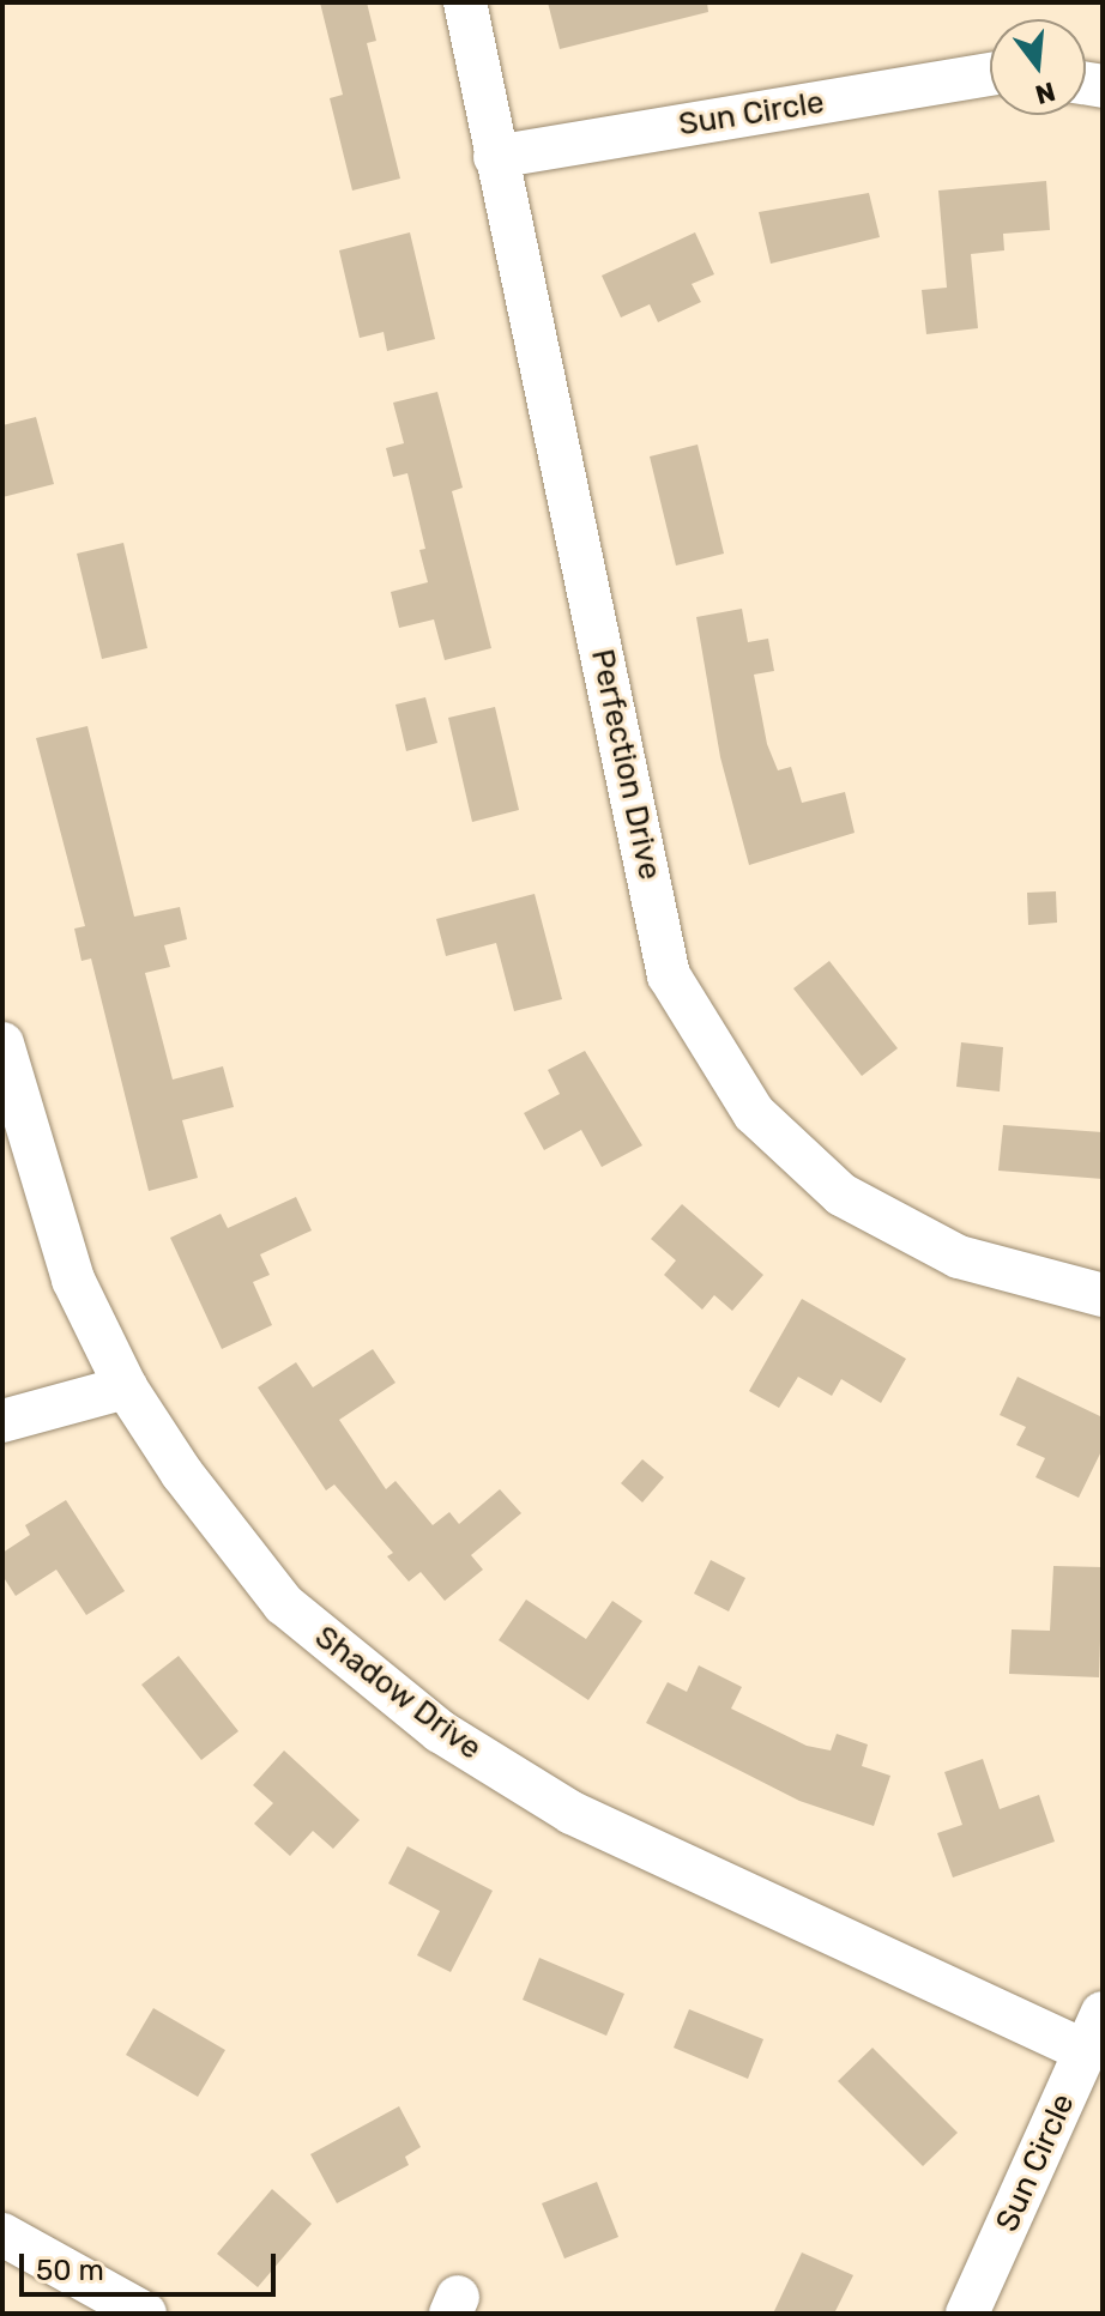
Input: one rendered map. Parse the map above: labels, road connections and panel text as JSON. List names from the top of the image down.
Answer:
{
  "streets": {
    "street": ["Sun Circle", "Perfection Drive", "Shadow Drive"]
  },
  "crossings": [
    ["Sun Circle", "Perfection Drive"],
    ["Sun Circle", "Shadow Drive"]
  ],
  "scale_bar": "50 m",
  "north": "bottom"
}
